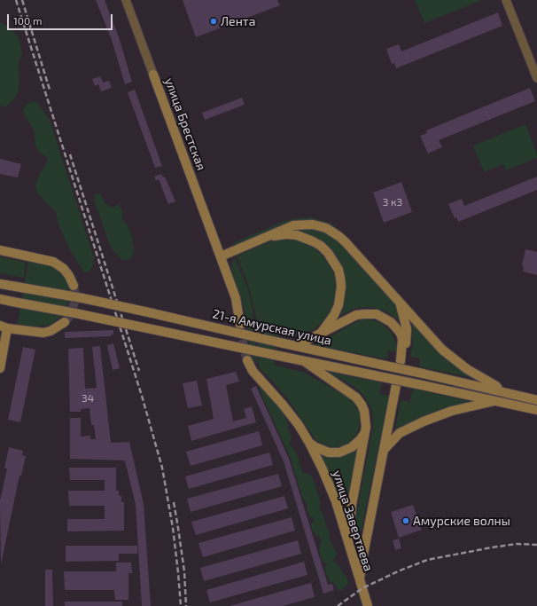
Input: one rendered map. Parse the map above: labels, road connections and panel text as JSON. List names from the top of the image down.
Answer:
{
  "streets": {
    "main road": ["улица Брестская", "21-я Амурская улица", "улица Завертяева"]
  },
  "places": ["Лента", "Амурские волны"],
  "house_numbers": ["3 к3", "34"],
  "scale_bar": "100 m"
}
